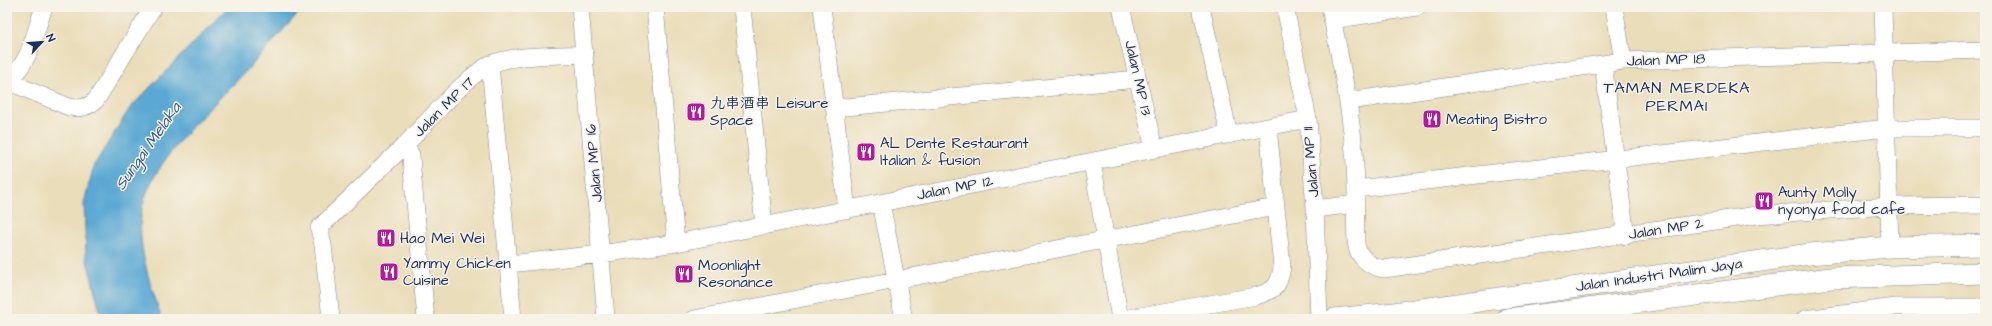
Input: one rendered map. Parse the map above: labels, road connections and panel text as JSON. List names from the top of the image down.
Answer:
{
  "streets": {
    "main road": ["Jalan Industri Malim Jaya"],
    "street": [
      "Jalan MP 18",
      "Jalan MP 13",
      "Jalan MP 17",
      "Jalan MP 11",
      "Jalan MP 16",
      "Jalan MP 12",
      "Jalan MP 2"
    ]
  },
  "crossings": [
    ["Jalan MP 13", "Jalan MP 12"],
    ["Jalan MP 17", "Jalan MP 16"],
    ["Jalan MP 11", "Jalan MP 12"],
    ["Jalan MP 16", "Jalan MP 12"]
  ],
  "districts": ["TAMAN MERDEKA PERMAI"],
  "water": ["Sungai Melaka"],
  "places": {
    "restaurant": [
      "九串酒串 Leisure Space",
      "Meating Bistro",
      "AL Dente Restaurant ltalian & fusion",
      "Aunty Molly nyonya food cafe",
      "Hao Mei Wei",
      "Yammy Chicken Cuisine",
      "Moonlight Resonance"
    ]
  },
  "north": "top right"
}
